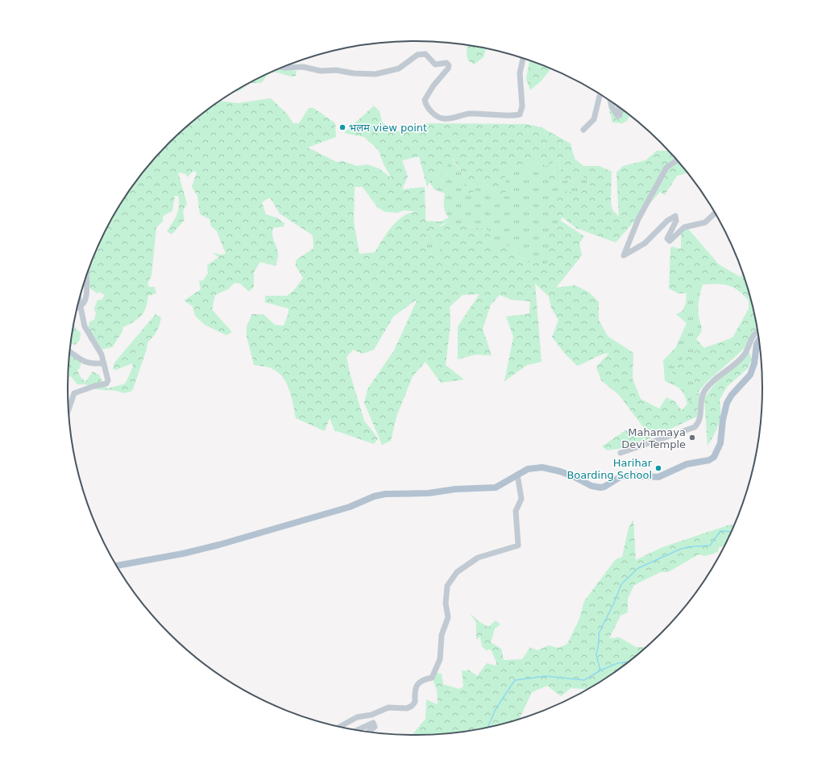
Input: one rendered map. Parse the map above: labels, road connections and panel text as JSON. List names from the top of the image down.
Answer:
{
  "places": ["भलम view point", "Mahamaya Devi Temple", "Harihar Boarding School"]
}
